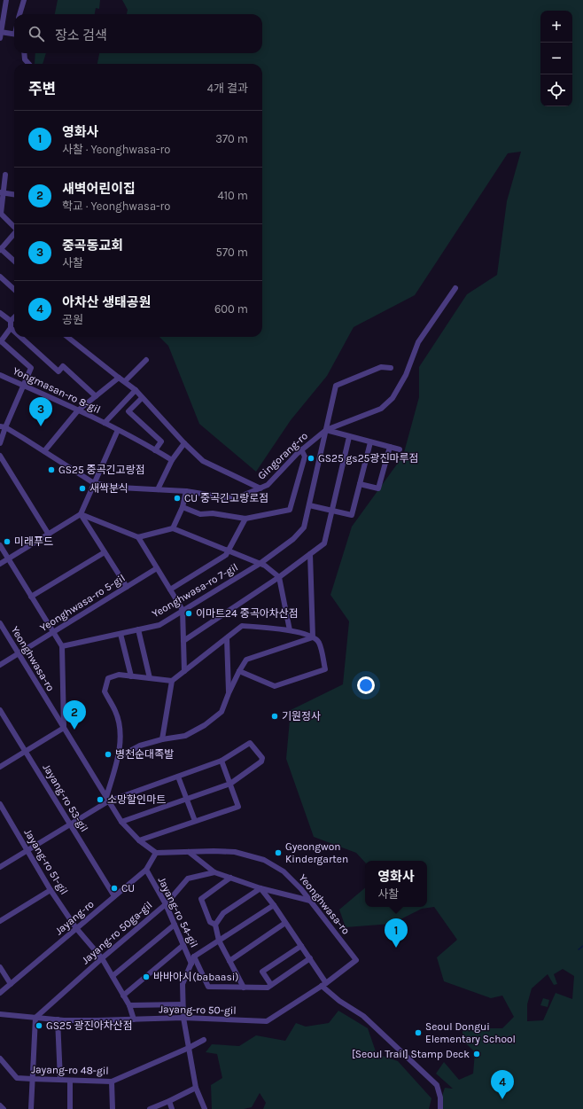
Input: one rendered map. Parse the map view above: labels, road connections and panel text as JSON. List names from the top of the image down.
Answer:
{
  "streets": {
    "street": [
      "Yongmasan-ro 8-gil",
      "Gingorang-ro",
      "Yeonghwasa-ro 7-gil",
      "Yeonghwasa-ro 5-gil",
      "Yeonghwasa-ro",
      "Jayang-ro 53-gil",
      "Jayang-ro 51-gil",
      "Jayang-ro 54-gil",
      "Jayang-ro",
      "Jayang-ro 50ga-gil",
      "Jayang-ro 50-gil",
      "Jayang-ro 48-gil"
    ]
  },
  "crossings": [
    ["Gingorang-ro", "Yeonghwasa-ro 7-gil"],
    ["Yeonghwasa-ro 5-gil", "Yeonghwasa-ro"],
    ["Yeonghwasa-ro", "Jayang-ro"],
    ["Yeonghwasa-ro", "Jayang-ro 50-gil"],
    ["Jayang-ro 53-gil", "Jayang-ro"],
    ["Jayang-ro 51-gil", "Jayang-ro"],
    ["Jayang-ro 51-gil", "Jayang-ro 50ga-gil"],
    ["Jayang-ro 51-gil", "Jayang-ro 50-gil"],
    ["Jayang-ro 54-gil", "Jayang-ro"],
    ["Jayang-ro 54-gil", "Jayang-ro 50ga-gil"],
    ["Jayang-ro 54-gil", "Jayang-ro 50-gil"],
    ["Jayang-ro 54-gil", "Jayang-ro 48-gil"],
    ["Jayang-ro 50ga-gil", "Jayang-ro 50-gil"]
  ],
  "places": [
    "GS25 gs25광진마루점",
    "GS25 중곡긴고랑점",
    "새싹분식",
    "CU 중곡긴고랑로점",
    "미래푸드",
    "이마트24 중곡아차산점",
    "기원정사",
    "병천순대족발",
    "소망할인마트",
    "Gyeongwon Kindergarten",
    "CU",
    "바바아시(babaasi)",
    "GS25 광진아차산점",
    "Seoul Dongui Elementary School",
    "[Seoul Trail] Stamp Deck"
  ],
  "page": {
    "map_buttons": ["+", "−"],
    "search": "장소 검색",
    "heading": ["주변", "4개 결과"],
    "list": [
      {
        "mark": "1",
        "name": "영화사",
        "note": "사찰 · Yeonghwasa-ro",
        "value": "370 m"
      },
      {
        "mark": "2",
        "name": "새벽어린이집",
        "note": "학교 · Yeonghwasa-ro",
        "value": "410 m"
      },
      {
        "mark": "3",
        "name": "중곡동교회",
        "note": "사찰",
        "value": "570 m"
      },
      {
        "mark": "4",
        "name": "아차산 생태공원",
        "note": "공원",
        "value": "600 m"
      }
    ],
    "pins": [
      "3",
      "2",
      "1",
      "4"
    ],
    "popup": ["영화사", "사찰"]
  }
}
